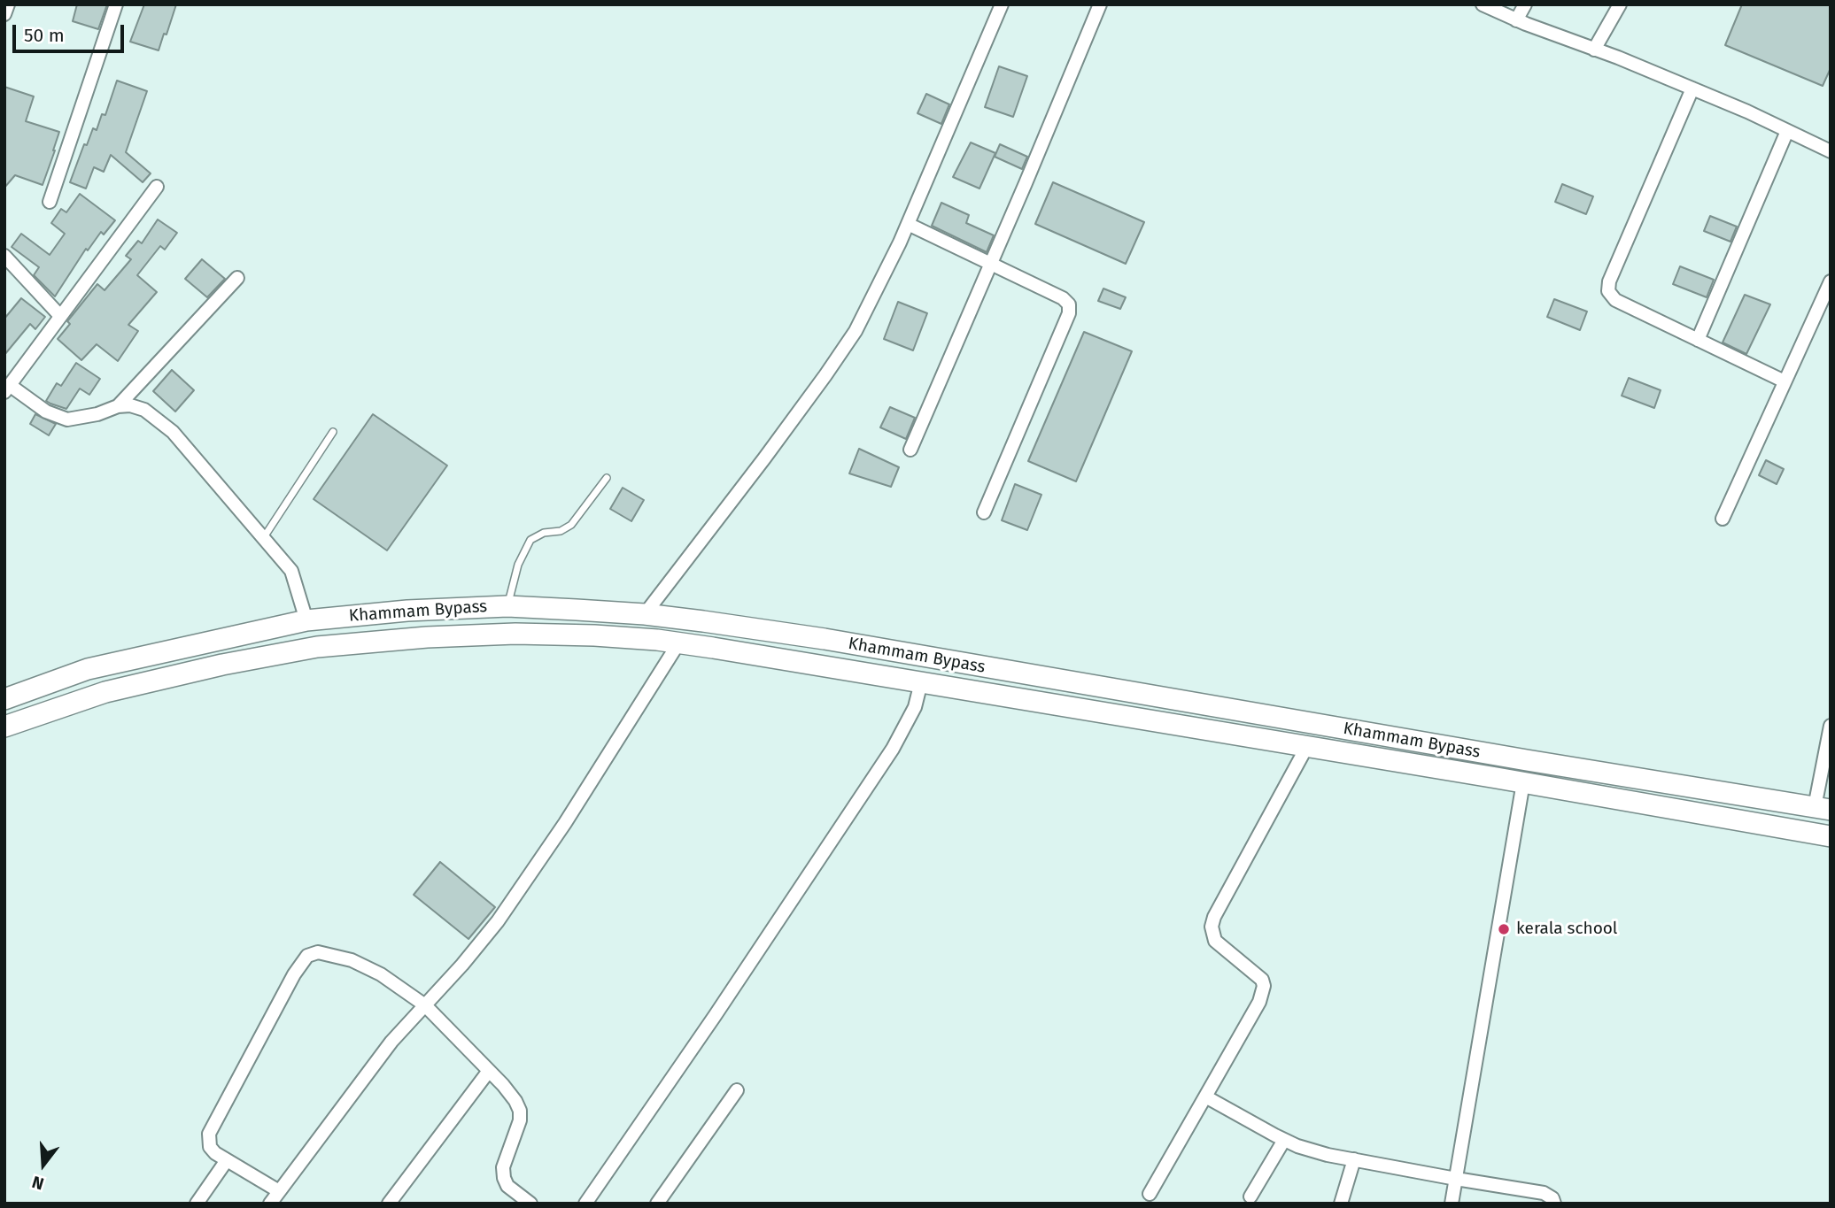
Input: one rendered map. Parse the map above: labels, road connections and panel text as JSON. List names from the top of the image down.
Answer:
{
  "streets": {
    "highway": ["Khammam Bypass"]
  },
  "places": ["kerala school"],
  "scale_bar": "50 m",
  "north": "bottom"
}
